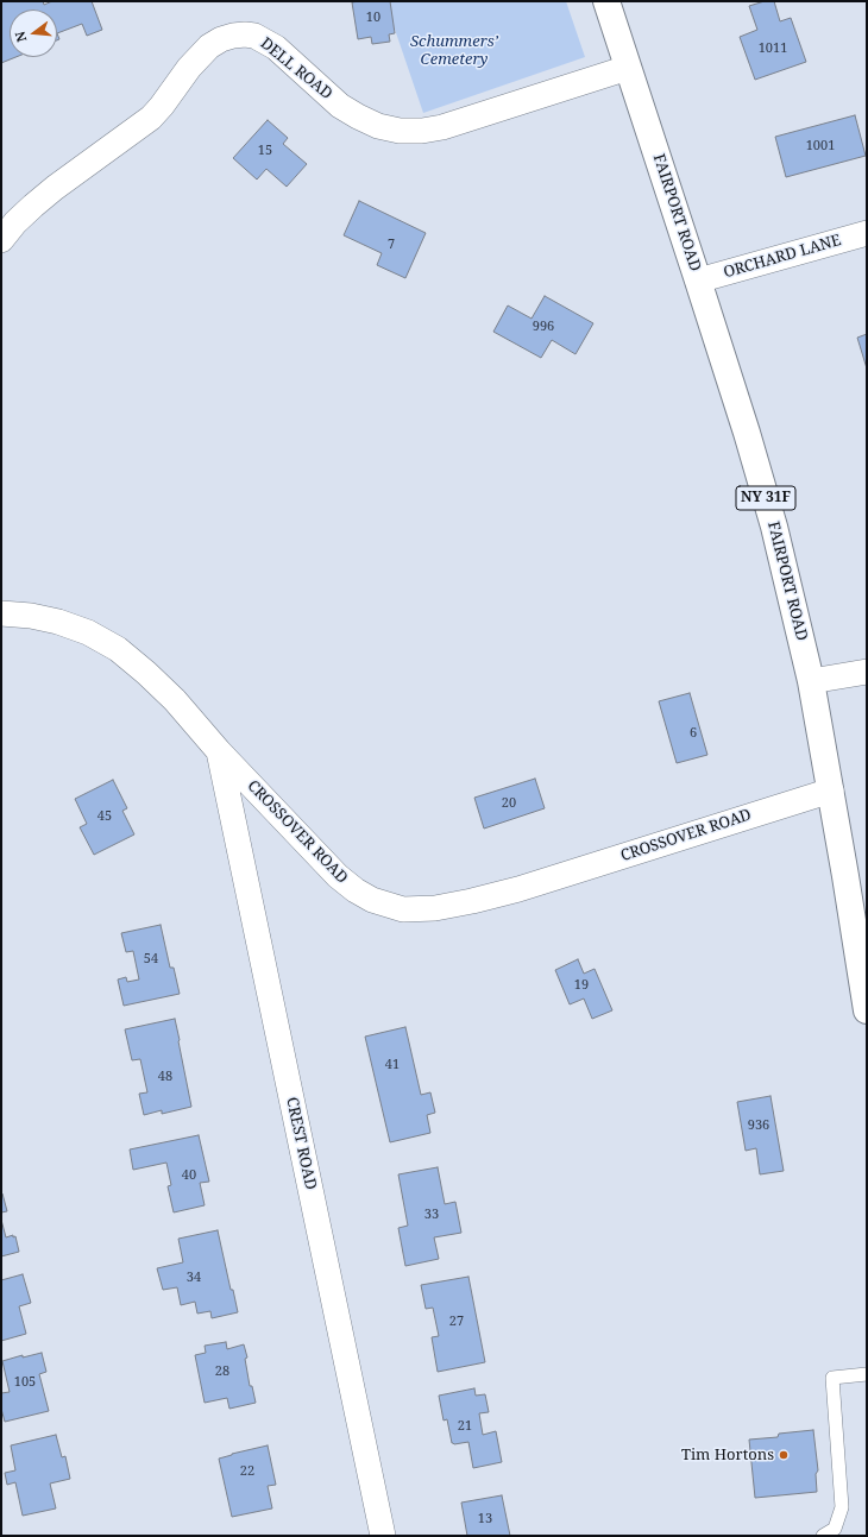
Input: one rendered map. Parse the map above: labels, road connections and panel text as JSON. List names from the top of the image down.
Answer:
{
  "streets": {
    "main road": ["FAIRPORT ROAD", "NY 31F"],
    "street": [
      "DELL ROAD",
      "ORCHARD LANE",
      "CROSSOVER ROAD",
      "CREST ROAD"
    ]
  },
  "crossings": [
    ["DELL ROAD", "FAIRPORT ROAD"],
    ["FAIRPORT ROAD", "ORCHARD LANE"],
    ["FAIRPORT ROAD", "CROSSOVER ROAD"],
    ["CROSSOVER ROAD", "CREST ROAD"]
  ],
  "parks": ["Schummers’ Cemetery"],
  "places": ["Tim Hortons"],
  "house_numbers": [
    "10",
    "1011",
    "1001",
    "15",
    "7",
    "996",
    "6",
    "20",
    "45",
    "54",
    "19",
    "41",
    "48",
    "936",
    "40",
    "33",
    "34",
    "27",
    "28",
    "105",
    "21",
    "22",
    "13"
  ],
  "north": "left"
}
